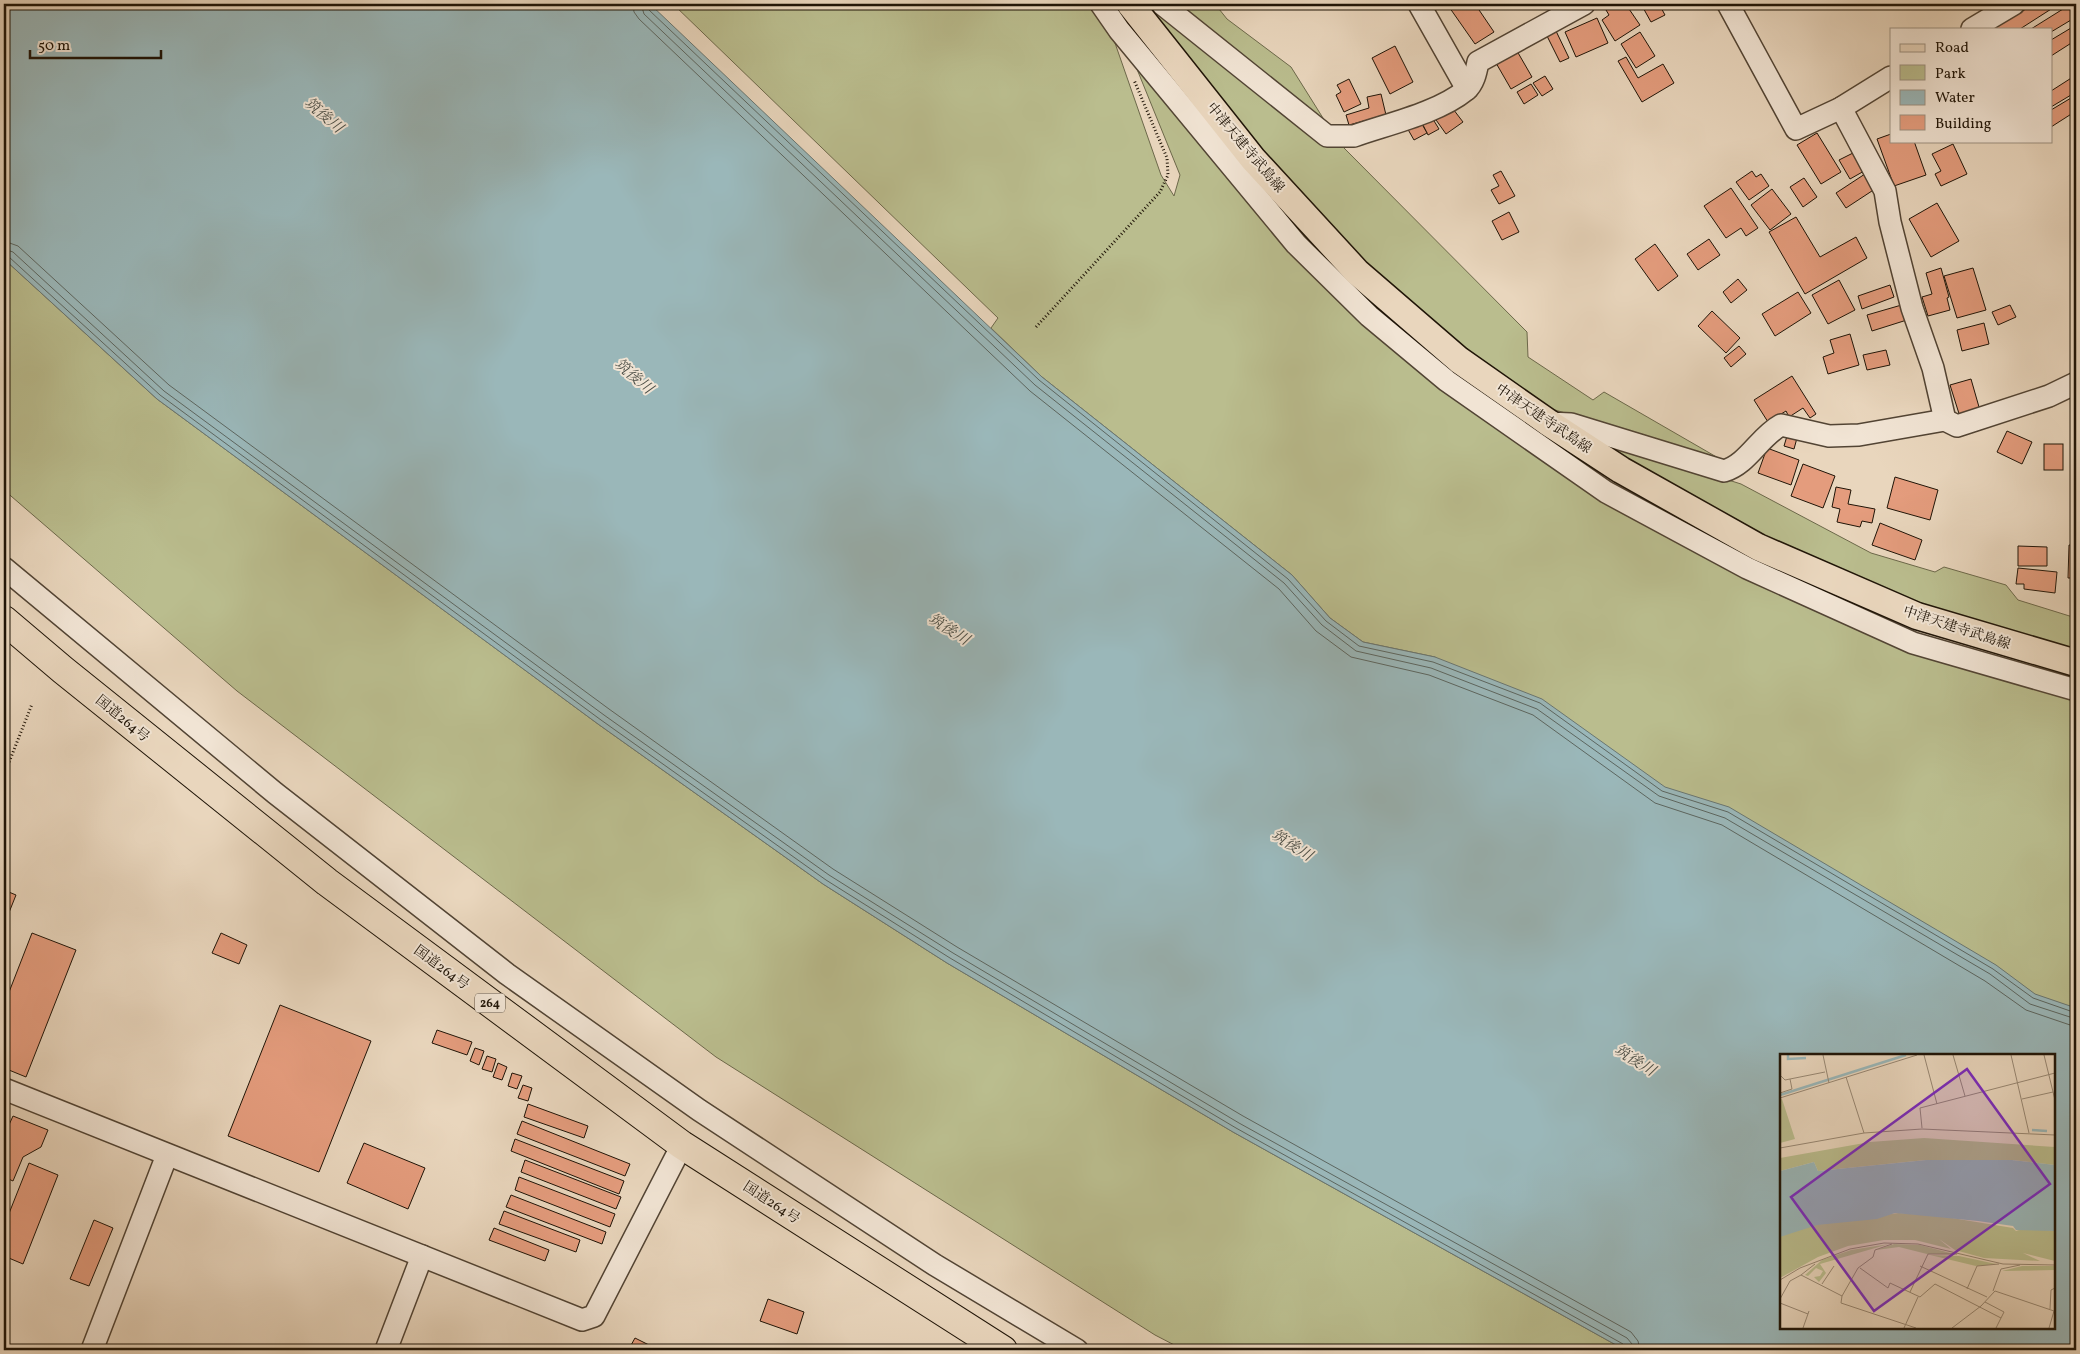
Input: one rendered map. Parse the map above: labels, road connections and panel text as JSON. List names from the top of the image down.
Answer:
{
  "streets": {
    "highway": ["国道264号", "264"],
    "main road": ["中津天建寺武島線"]
  },
  "water": ["筑後川"],
  "legend": [
    "Road",
    "Park",
    "Water",
    "Building"
  ],
  "scale_bar": "50 m"
}
